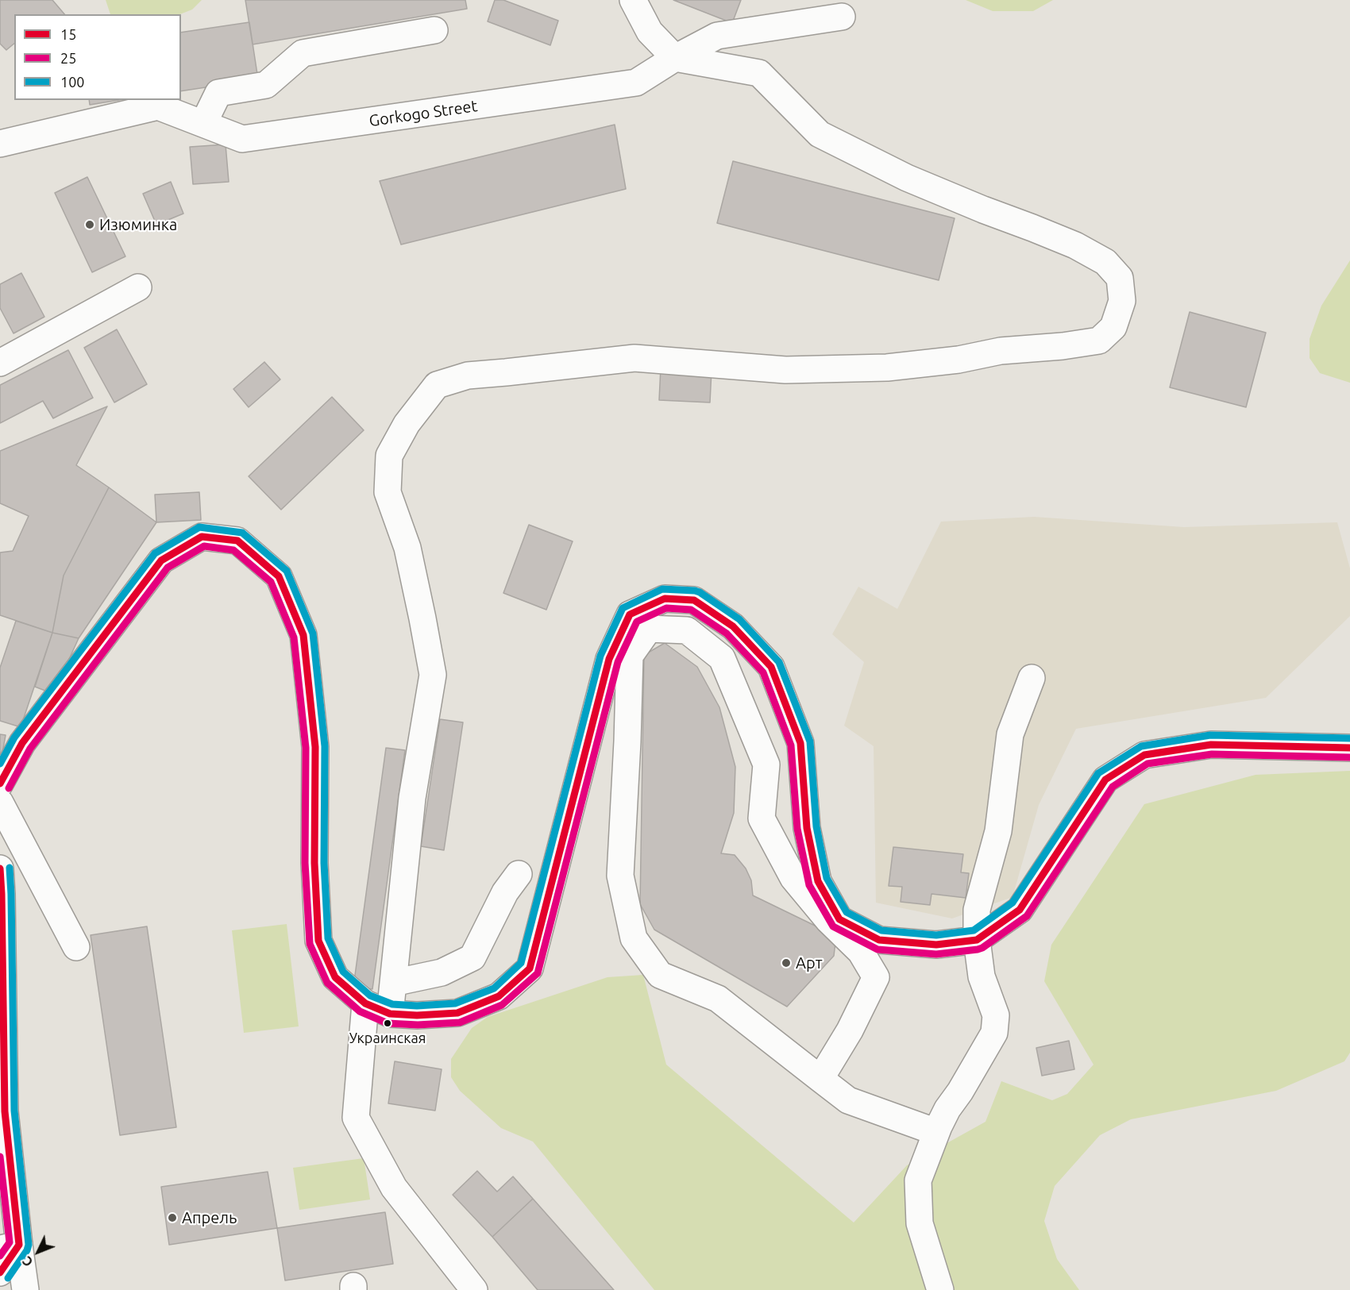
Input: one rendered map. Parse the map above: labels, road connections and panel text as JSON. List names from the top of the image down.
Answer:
{
  "streets": {
    "main road": ["Gorkogo Street"]
  },
  "places": [
    "Изюминка",
    "Арт",
    "Украинская",
    "Апрель"
  ],
  "lines": ["transit line 100", "transit line 15", "transit line 25"],
  "legend": ["15", "25", "100"],
  "north": "bottom left"
}
